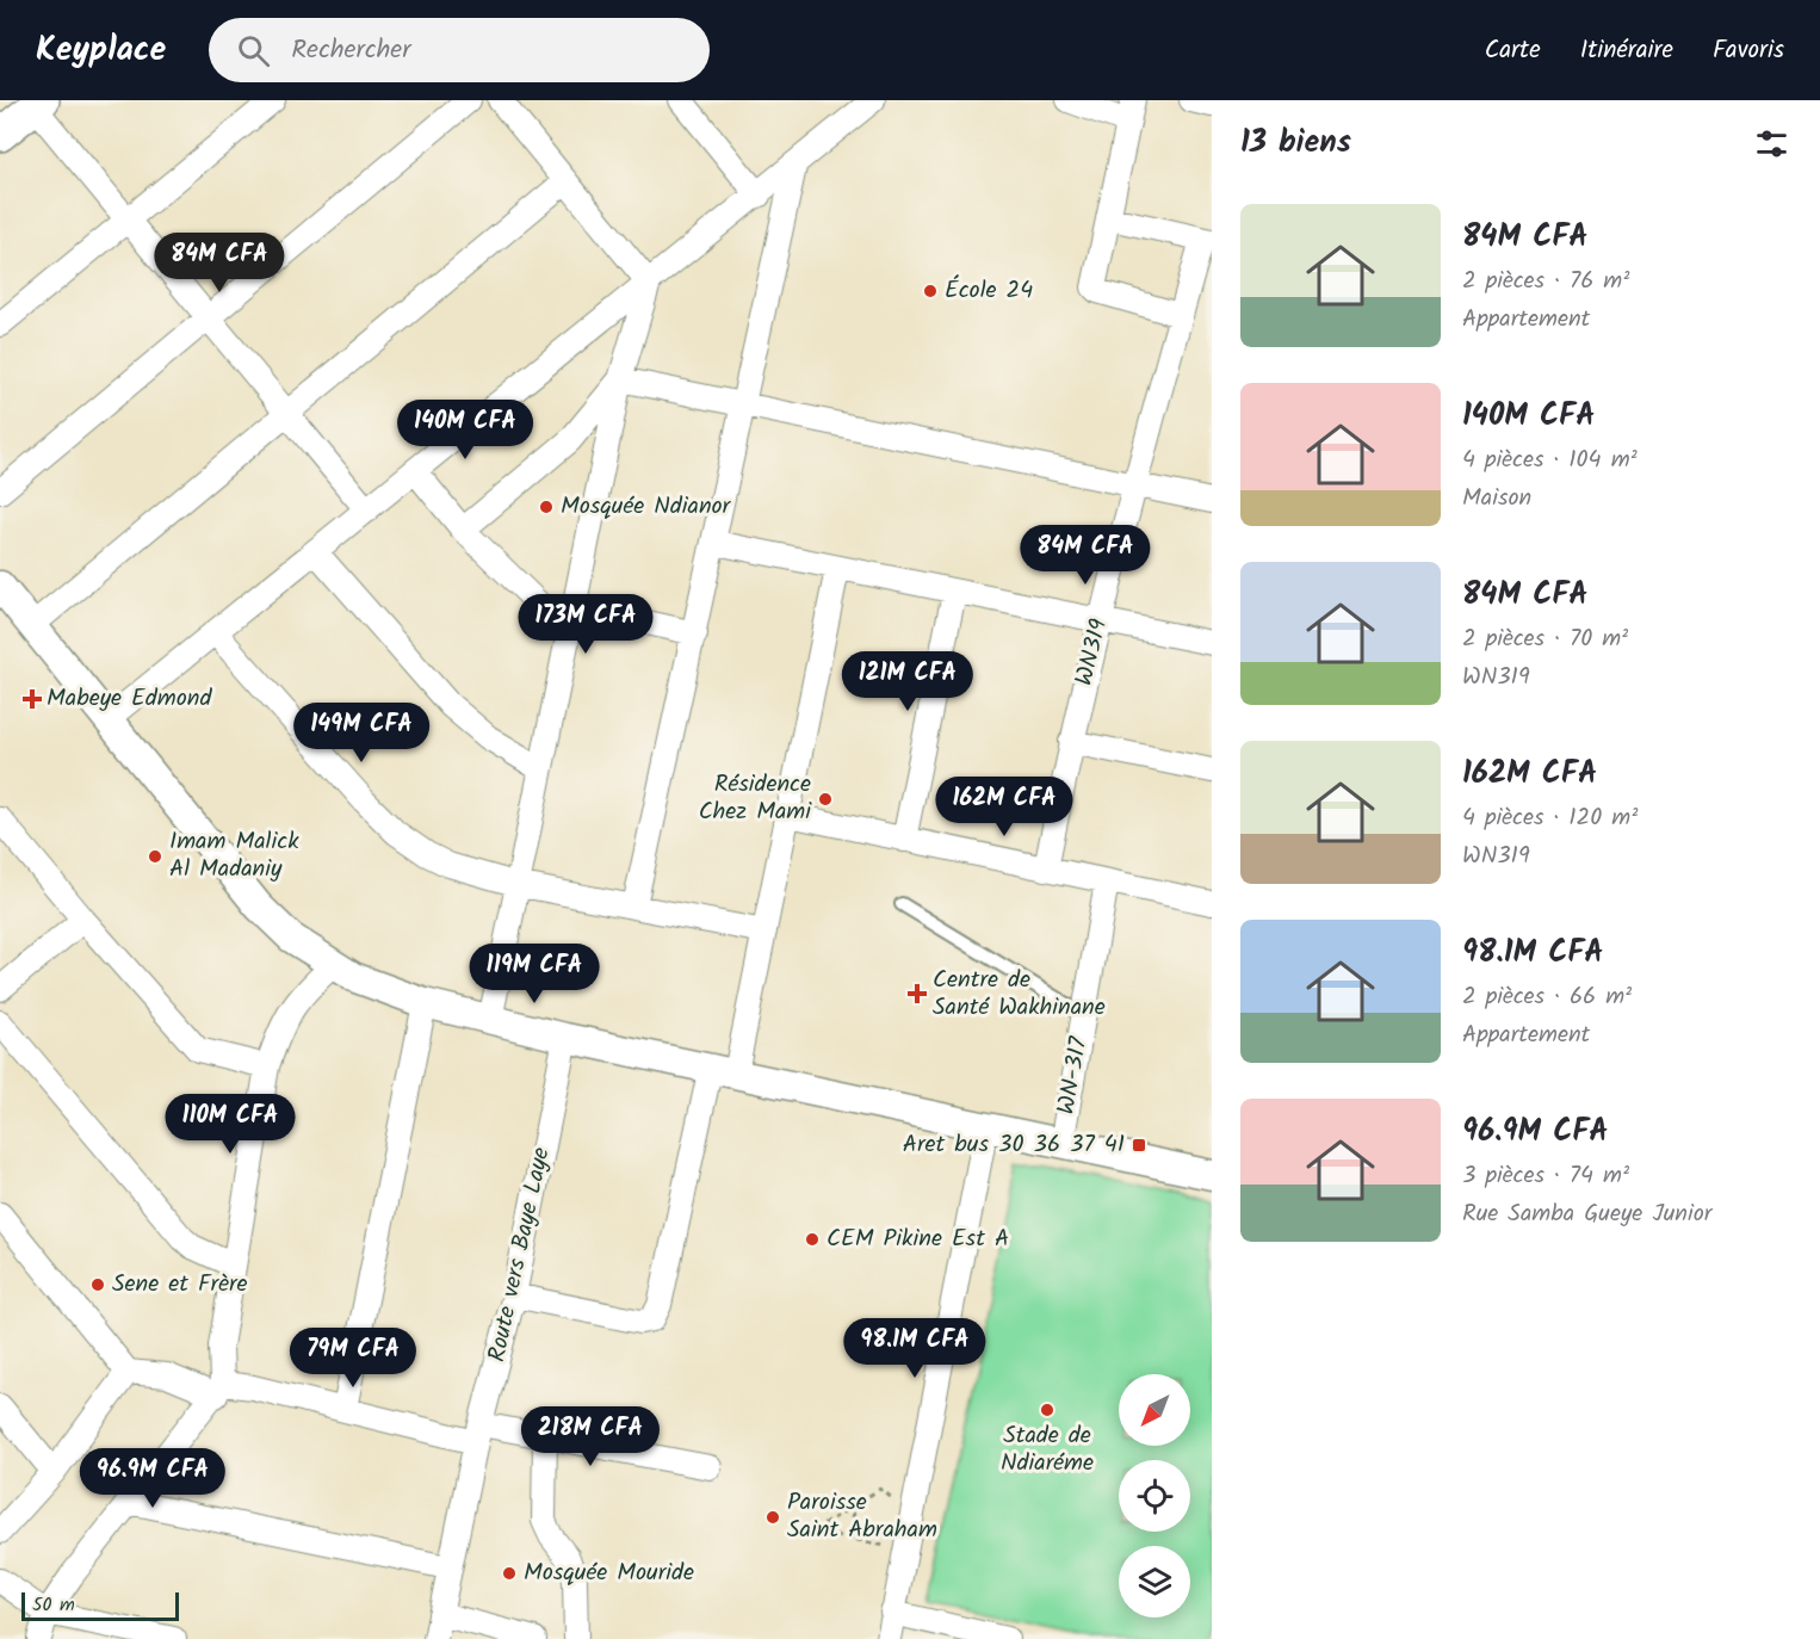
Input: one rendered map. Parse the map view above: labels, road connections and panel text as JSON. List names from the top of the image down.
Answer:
{
  "streets": {
    "street": ["WN319", "WN-317", "Route vers Baye Laye"]
  },
  "places": {
    "other": [
      "École 24",
      "Mosquée Ndianor",
      "Résidence Chez Mami",
      "Imam Malick Al Madaniy",
      "CEM Pikine Est A",
      "Sene et Frère",
      "Stade de Ndiaréme",
      "Paroisse Saint Abraham",
      "Mosquée Mouride"
    ],
    "health": ["Mabeye Edmond", "Centre de Santé Wakhinane"],
    "transit": ["Aret bus 30 36 37 41"]
  },
  "scale_bar": "50 m",
  "north": "bottom left",
  "page": {
    "header": "Keyplace",
    "search": "Rechercher",
    "nav": ["Carte", "Itinéraire", "Favoris"],
    "heading": "13 biens",
    "list": [
      {
        "name": "84M CFA",
        "note": "2 pièces · 76 m² · Appartement"
      },
      {
        "name": "140M CFA",
        "note": "4 pièces · 104 m² · Maison"
      },
      {
        "name": "84M CFA",
        "note": "2 pièces · 70 m² · WN319"
      },
      {
        "name": "162M CFA",
        "note": "4 pièces · 120 m² · WN319"
      },
      {
        "name": "98.1M CFA",
        "note": "2 pièces · 66 m² · Appartement"
      },
      {
        "name": "96.9M CFA",
        "note": "3 pièces · 74 m² · Rue Samba Gueye Junior"
      }
    ],
    "price": [
      "84M CFA",
      "140M CFA",
      "84M CFA",
      "173M CFA",
      "121M CFA",
      "149M CFA",
      "162M CFA",
      "119M CFA",
      "110M CFA",
      "98.1M CFA",
      "79M CFA",
      "218M CFA",
      "96.9M CFA"
    ],
    "scale": "50 m"
  }
}
